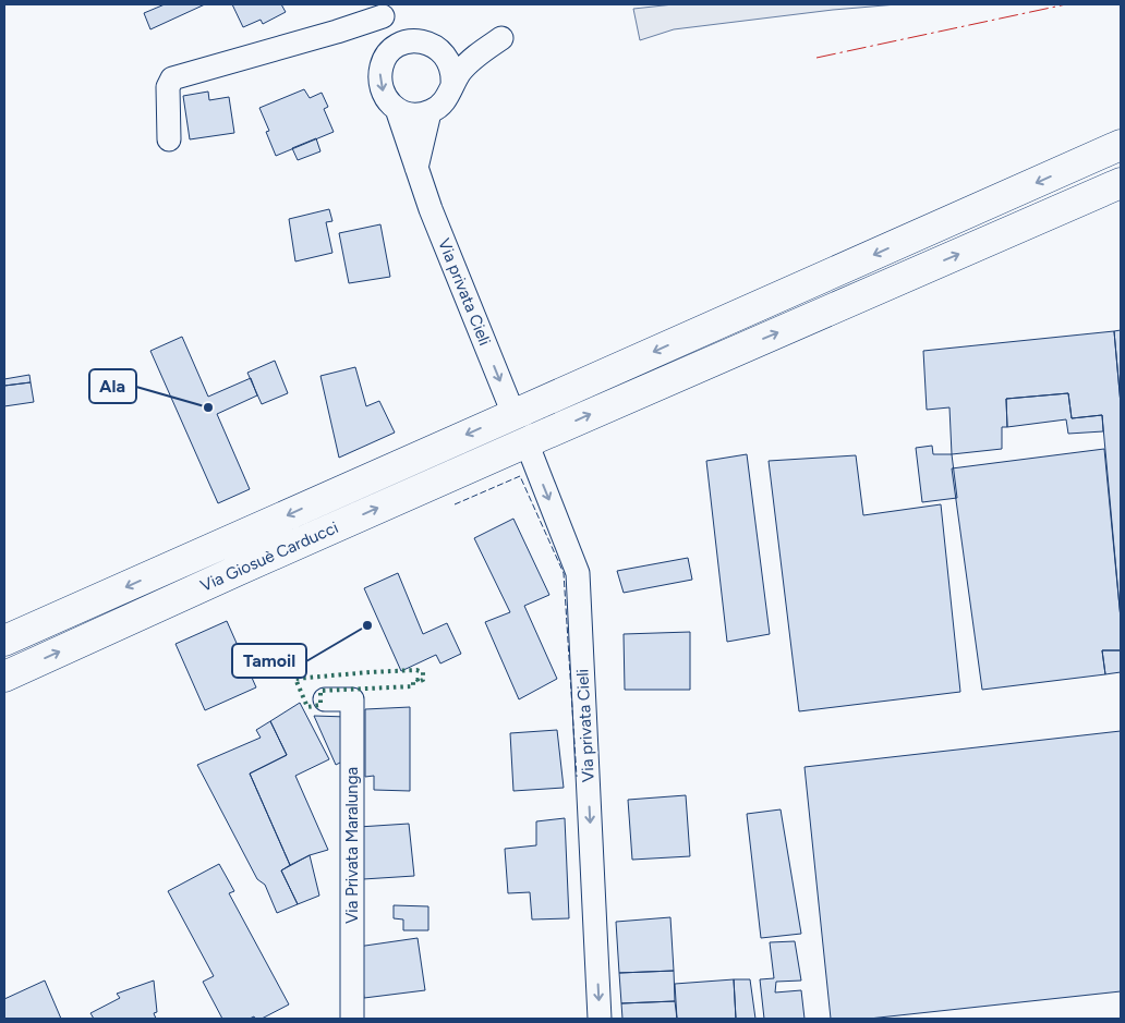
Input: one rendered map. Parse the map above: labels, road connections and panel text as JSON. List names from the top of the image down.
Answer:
{
  "streets": {
    "main road": ["Via Giosuè Carducci"],
    "street": ["Via privata Cieli", "Via Privata Maralunga"]
  },
  "crossings": [
    ["Via privata Cieli", "Via Giosuè Carducci"]
  ],
  "one_way": ["Via privata Cieli"],
  "places": ["Ala", "Tamoil"]
}
